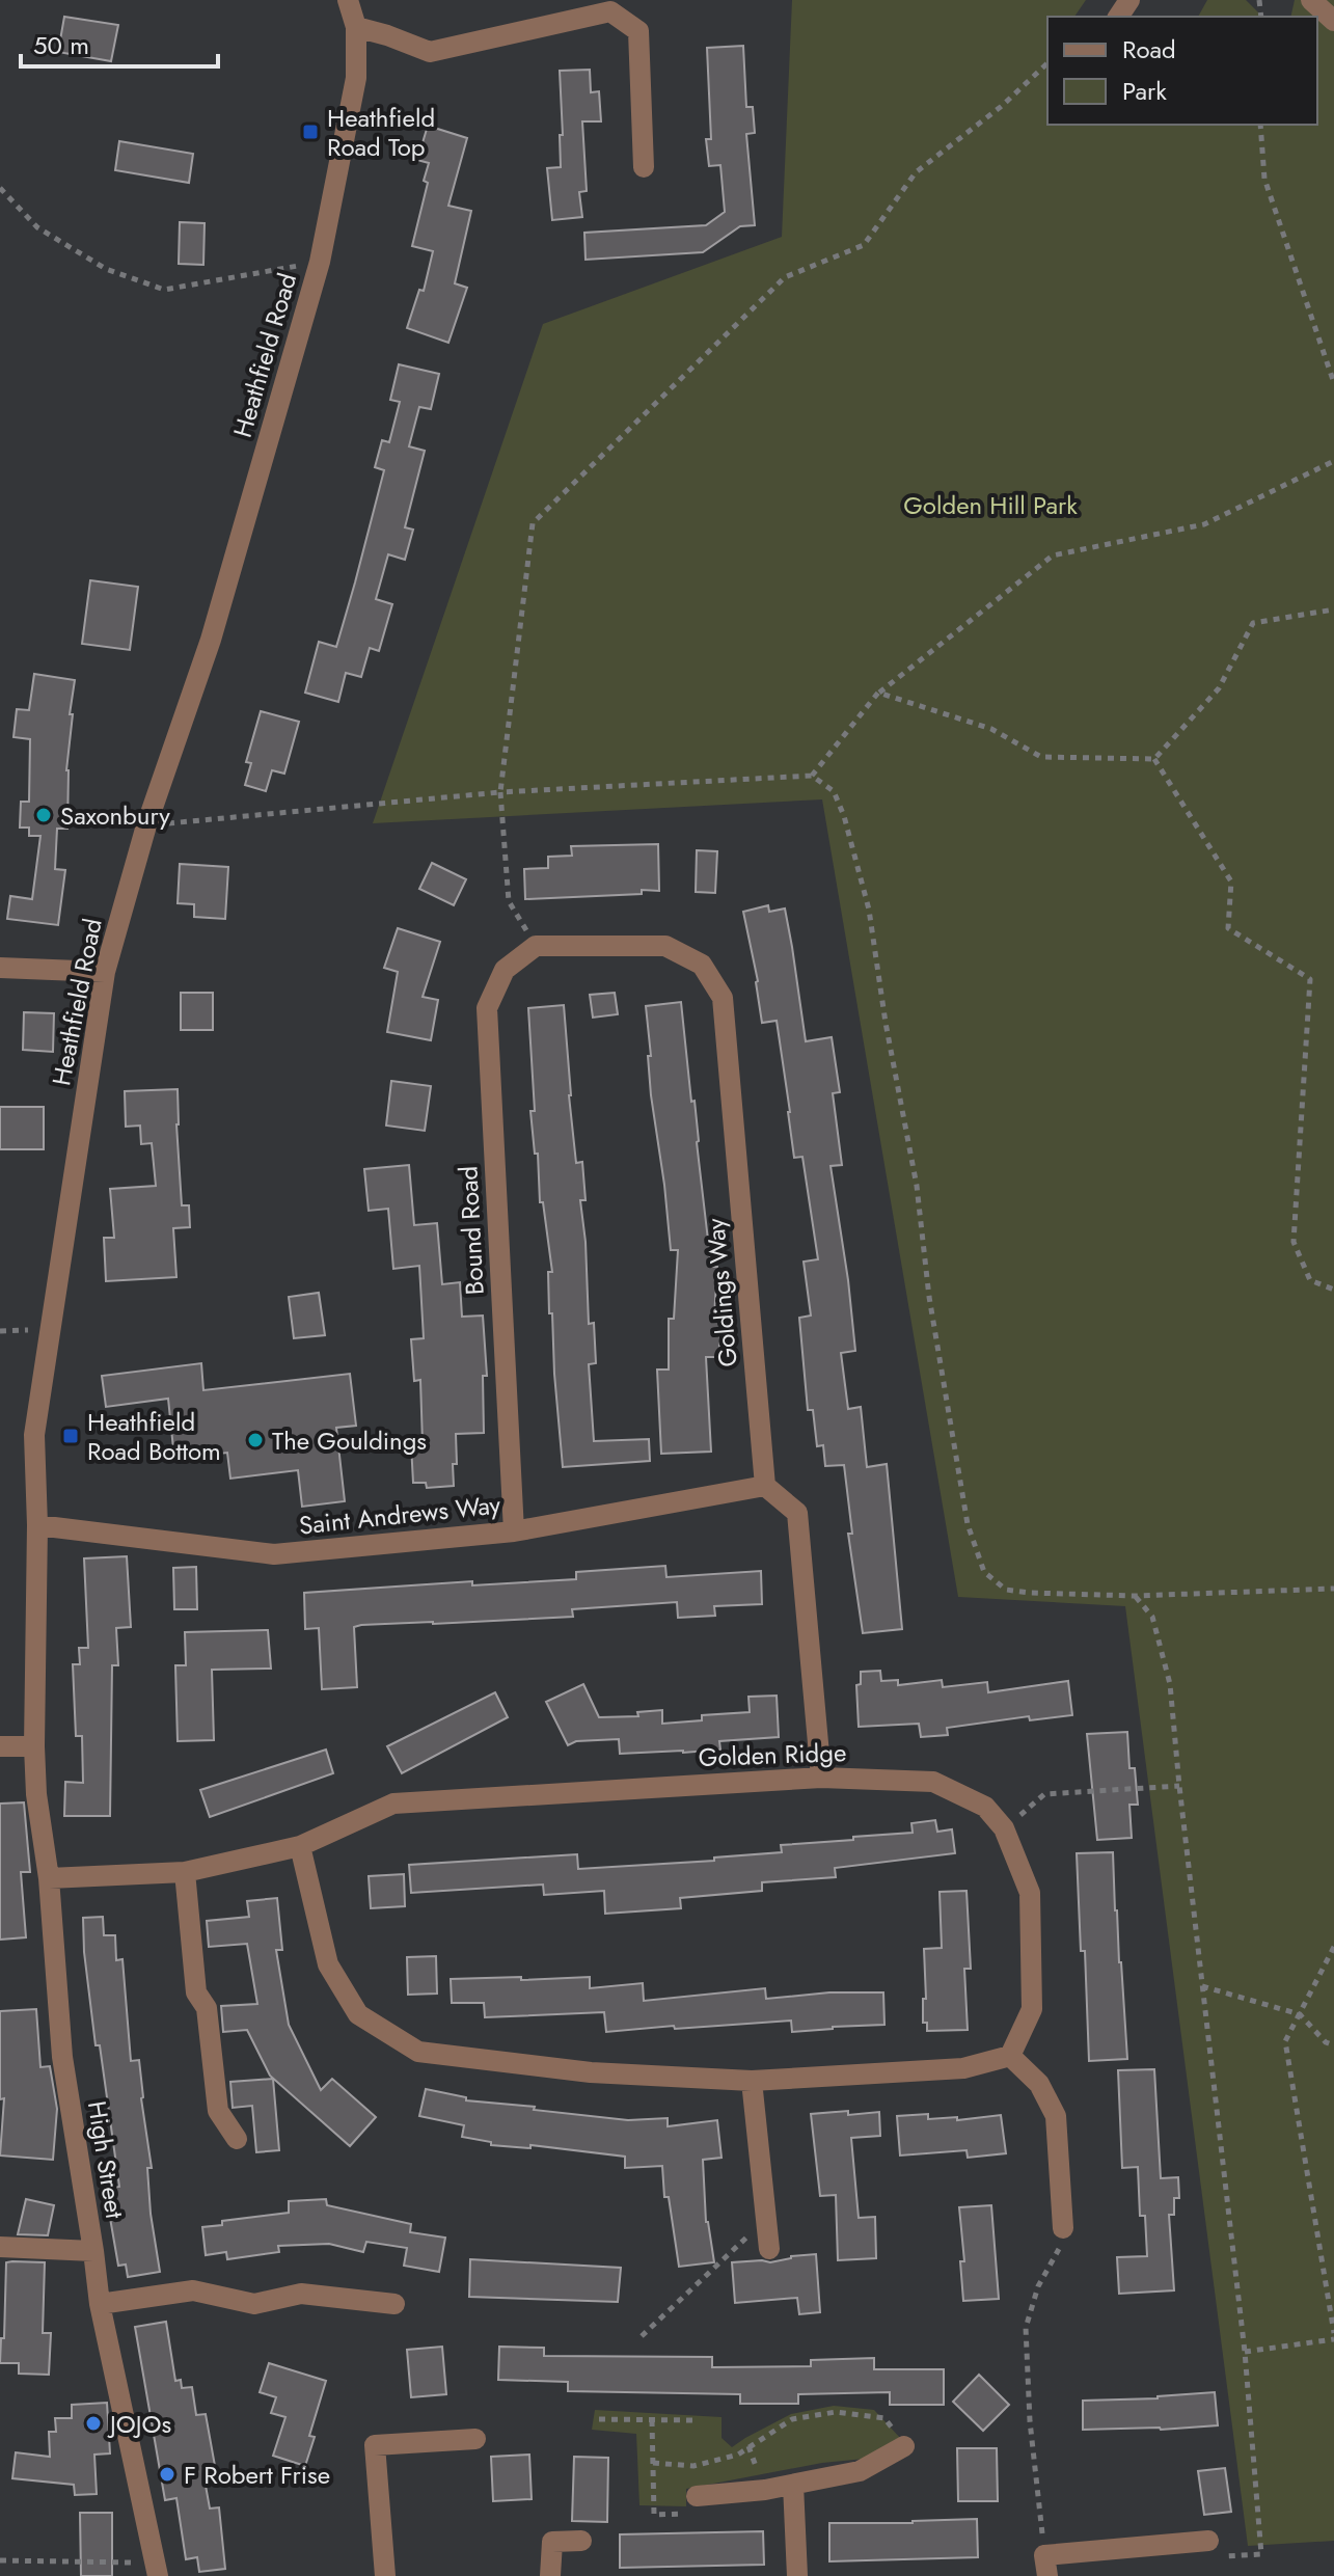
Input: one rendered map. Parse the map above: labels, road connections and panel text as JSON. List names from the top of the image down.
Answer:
{
  "streets": {
    "street": [
      "Heathfield Road",
      "Bound Road",
      "Goldings Way",
      "Saint Andrews Way",
      "Golden Ridge",
      "High Street"
    ]
  },
  "crossings": [
    ["Heathfield Road", "Saint Andrews Way"],
    ["Heathfield Road", "High Street"],
    ["Bound Road", "Goldings Way"],
    ["Bound Road", "Saint Andrews Way"],
    ["Goldings Way", "Saint Andrews Way"],
    ["Golden Ridge", "High Street"]
  ],
  "parks": ["Golden Hill Park"],
  "places": {
    "transit": ["Heathfield Road Top", "Heathfield Road Bottom"],
    "other": [
      "Saxonbury",
      "The Gouldings",
      "JOJOs",
      "F Robert Frise"
    ]
  },
  "legend": ["Road", "Park"],
  "scale_bar": "50 m"
}
